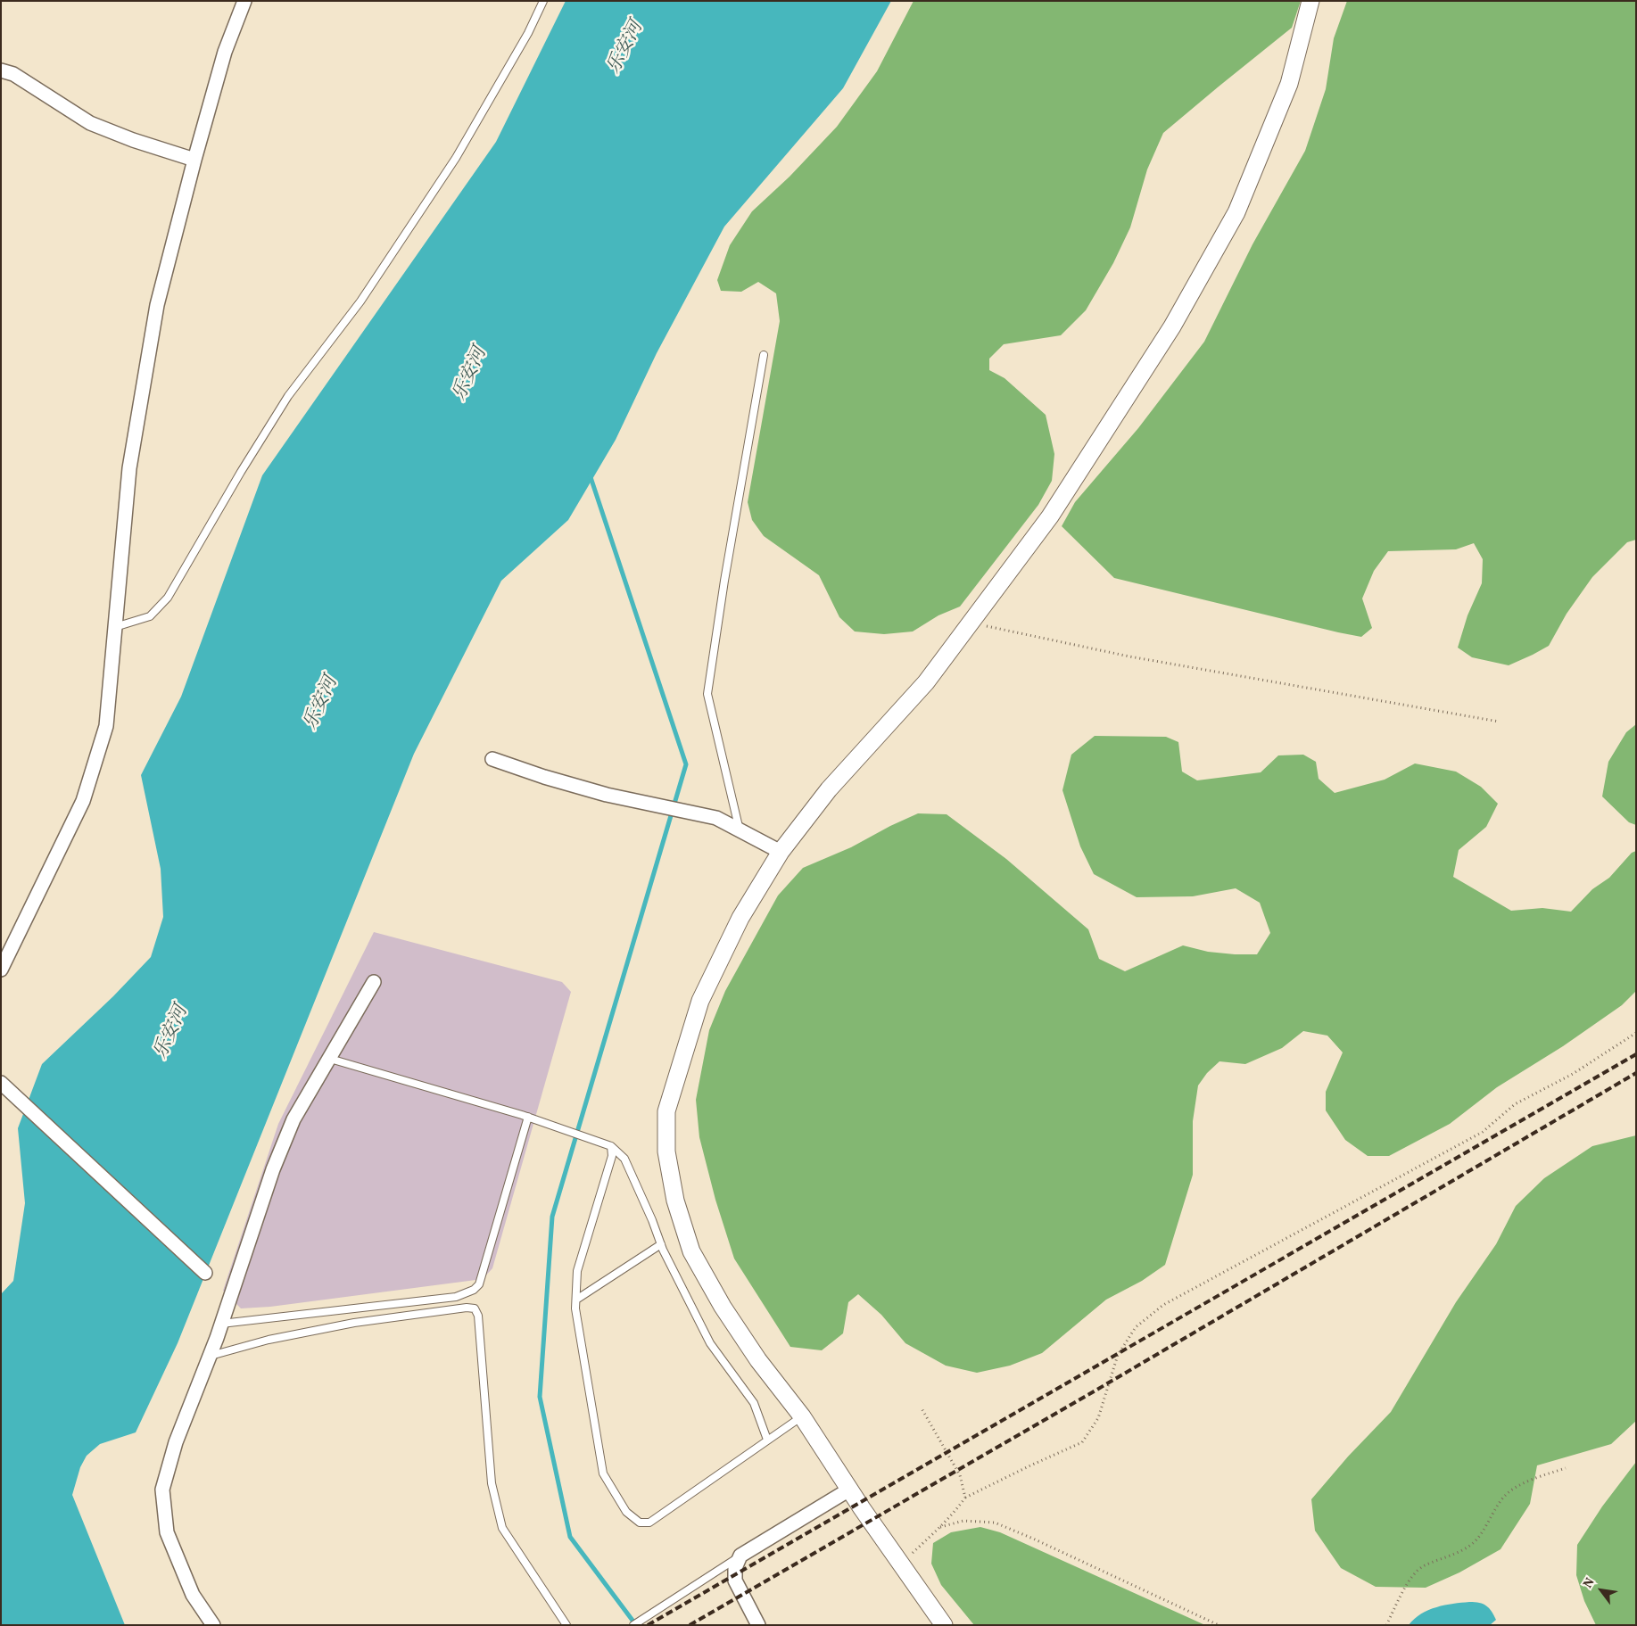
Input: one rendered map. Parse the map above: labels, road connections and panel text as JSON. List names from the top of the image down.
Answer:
{
  "water": ["乐安河"],
  "north": "top left"
}
